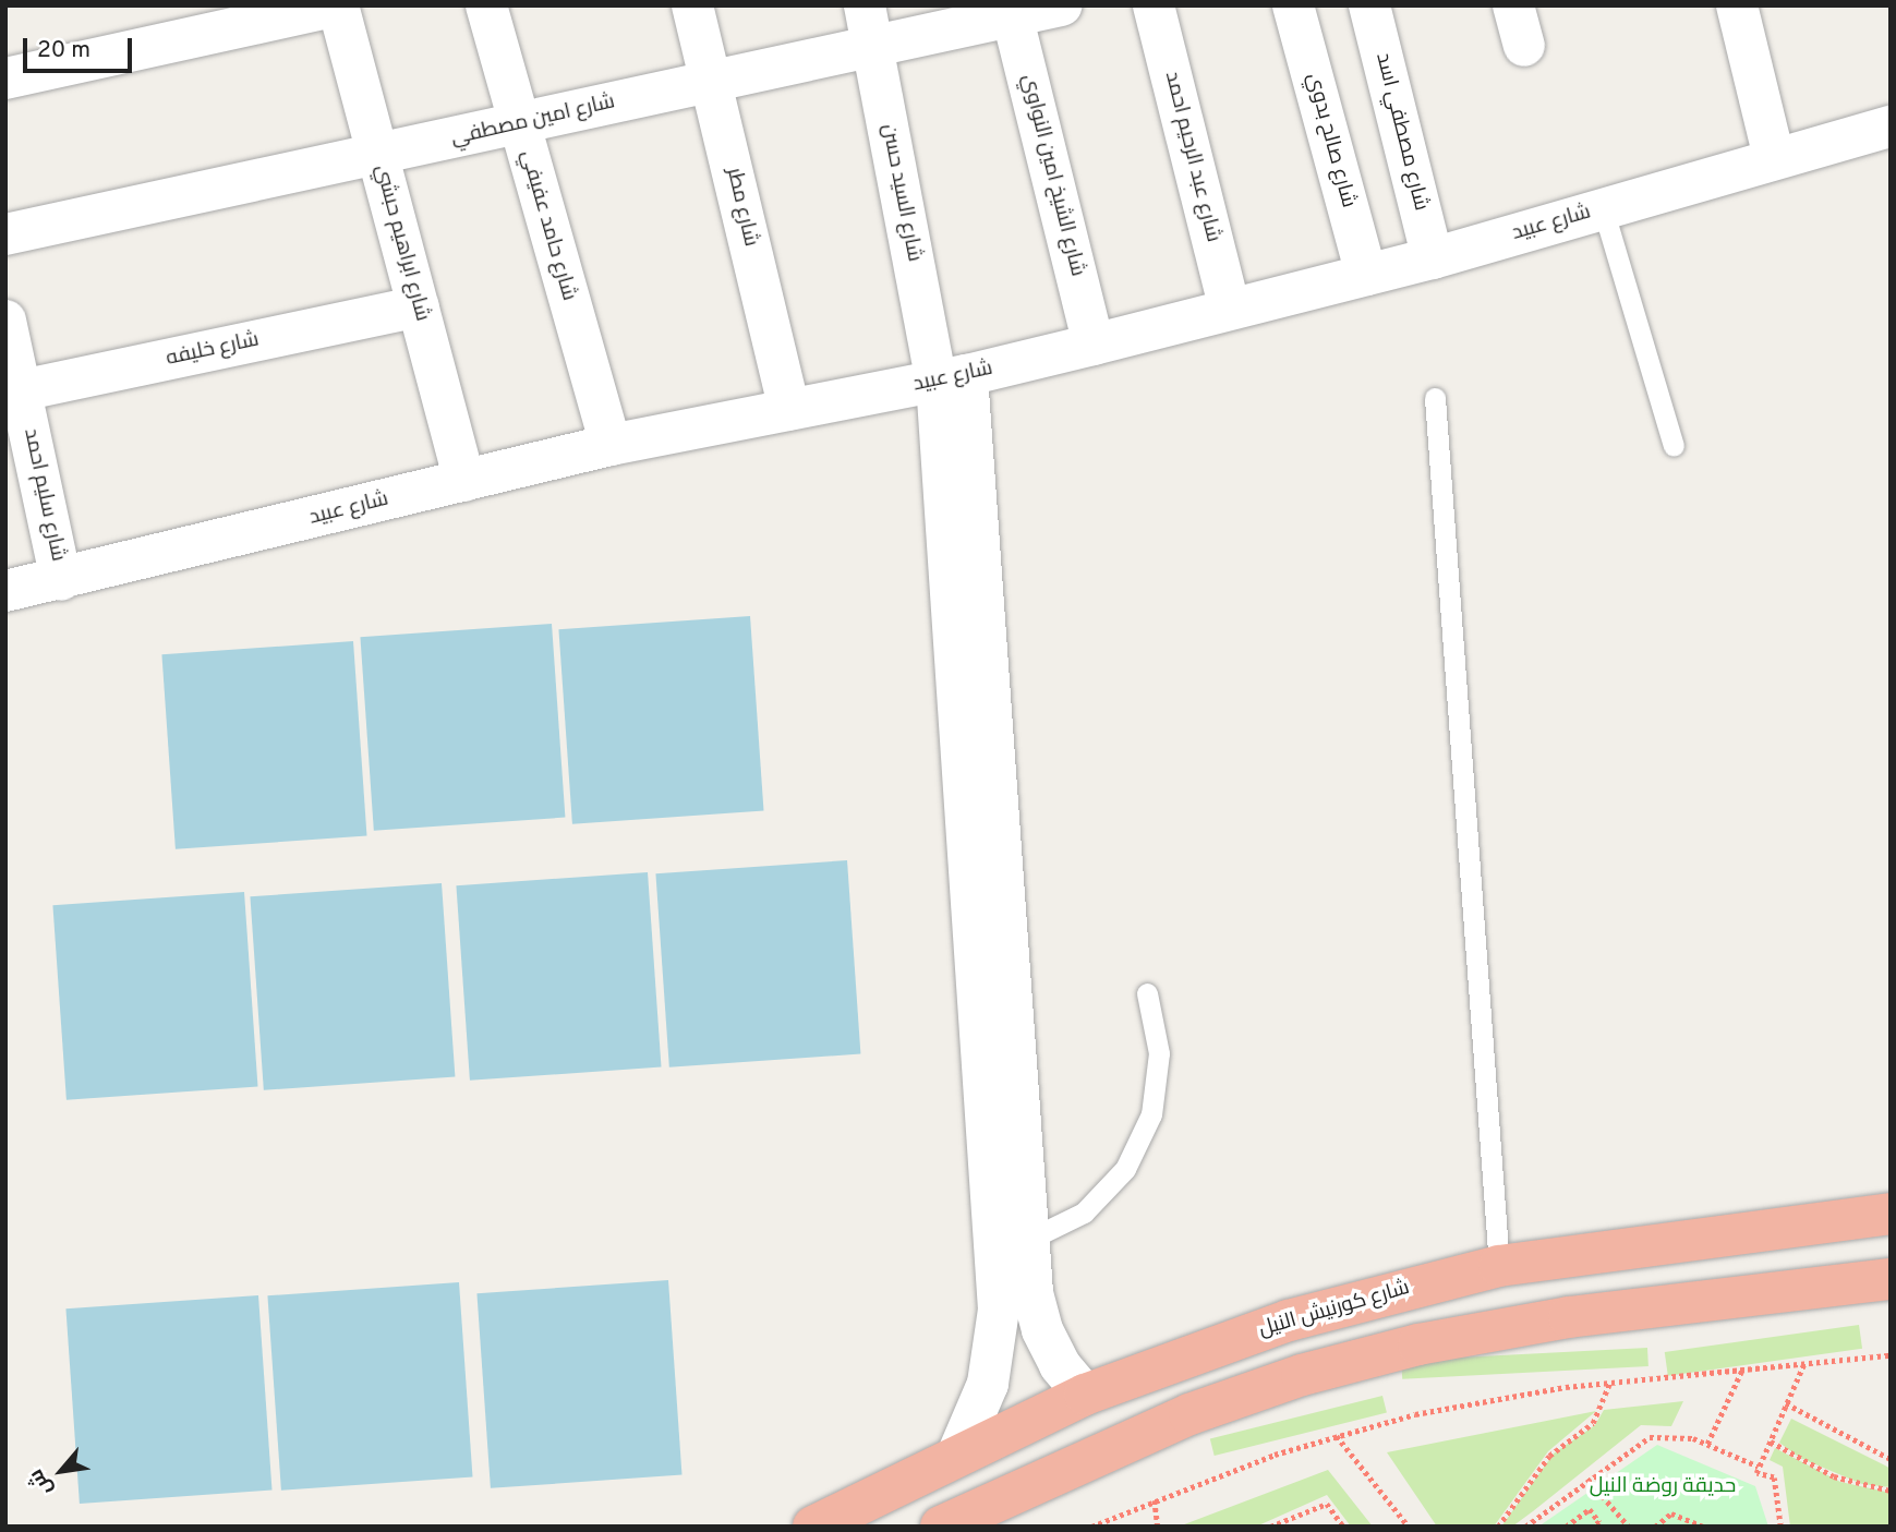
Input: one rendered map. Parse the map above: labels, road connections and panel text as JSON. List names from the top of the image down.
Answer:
{
  "streets": {
    "highway": ["شارع كورنيش النيل"],
    "street": [
      "شارع امين مصطفي",
      "شارع مصطفي اسد",
      "شارع صالح بدوي",
      "شارع عبد الرحيم احمد",
      "شارع الشيخ امين النواوي",
      "شارع السيد حسن",
      "شارع مطر",
      "شارع عبيد",
      "شارع حامد عفيفي",
      "شارع ابراهيم حبشي",
      "شارع خليفه",
      "شارع سليم احمد"
    ]
  },
  "crossings": [
    ["شارع امين مصطفي", "شارع الشيخ امين النواوي"],
    ["شارع امين مصطفي", "شارع السيد حسن"],
    ["شارع امين مصطفي", "شارع مطر"],
    ["شارع امين مصطفي", "شارع حامد عفيفي"],
    ["شارع امين مصطفي", "شارع ابراهيم حبشي"],
    ["شارع مصطفي اسد", "شارع عبيد"],
    ["شارع صالح بدوي", "شارع عبيد"],
    ["شارع عبد الرحيم احمد", "شارع عبيد"],
    ["شارع الشيخ امين النواوي", "شارع عبيد"],
    ["شارع السيد حسن", "شارع عبيد"],
    ["شارع مطر", "شارع عبيد"],
    ["شارع عبيد", "شارع حامد عفيفي"],
    ["شارع عبيد", "شارع ابراهيم حبشي"],
    ["شارع عبيد", "شارع سليم احمد"],
    ["شارع ابراهيم حبشي", "شارع خليفه"],
    ["شارع خليفه", "شارع سليم احمد"]
  ],
  "parks": ["حديقة روضة النيل"],
  "scale_bar": "20 m",
  "north": "bottom left"
}
